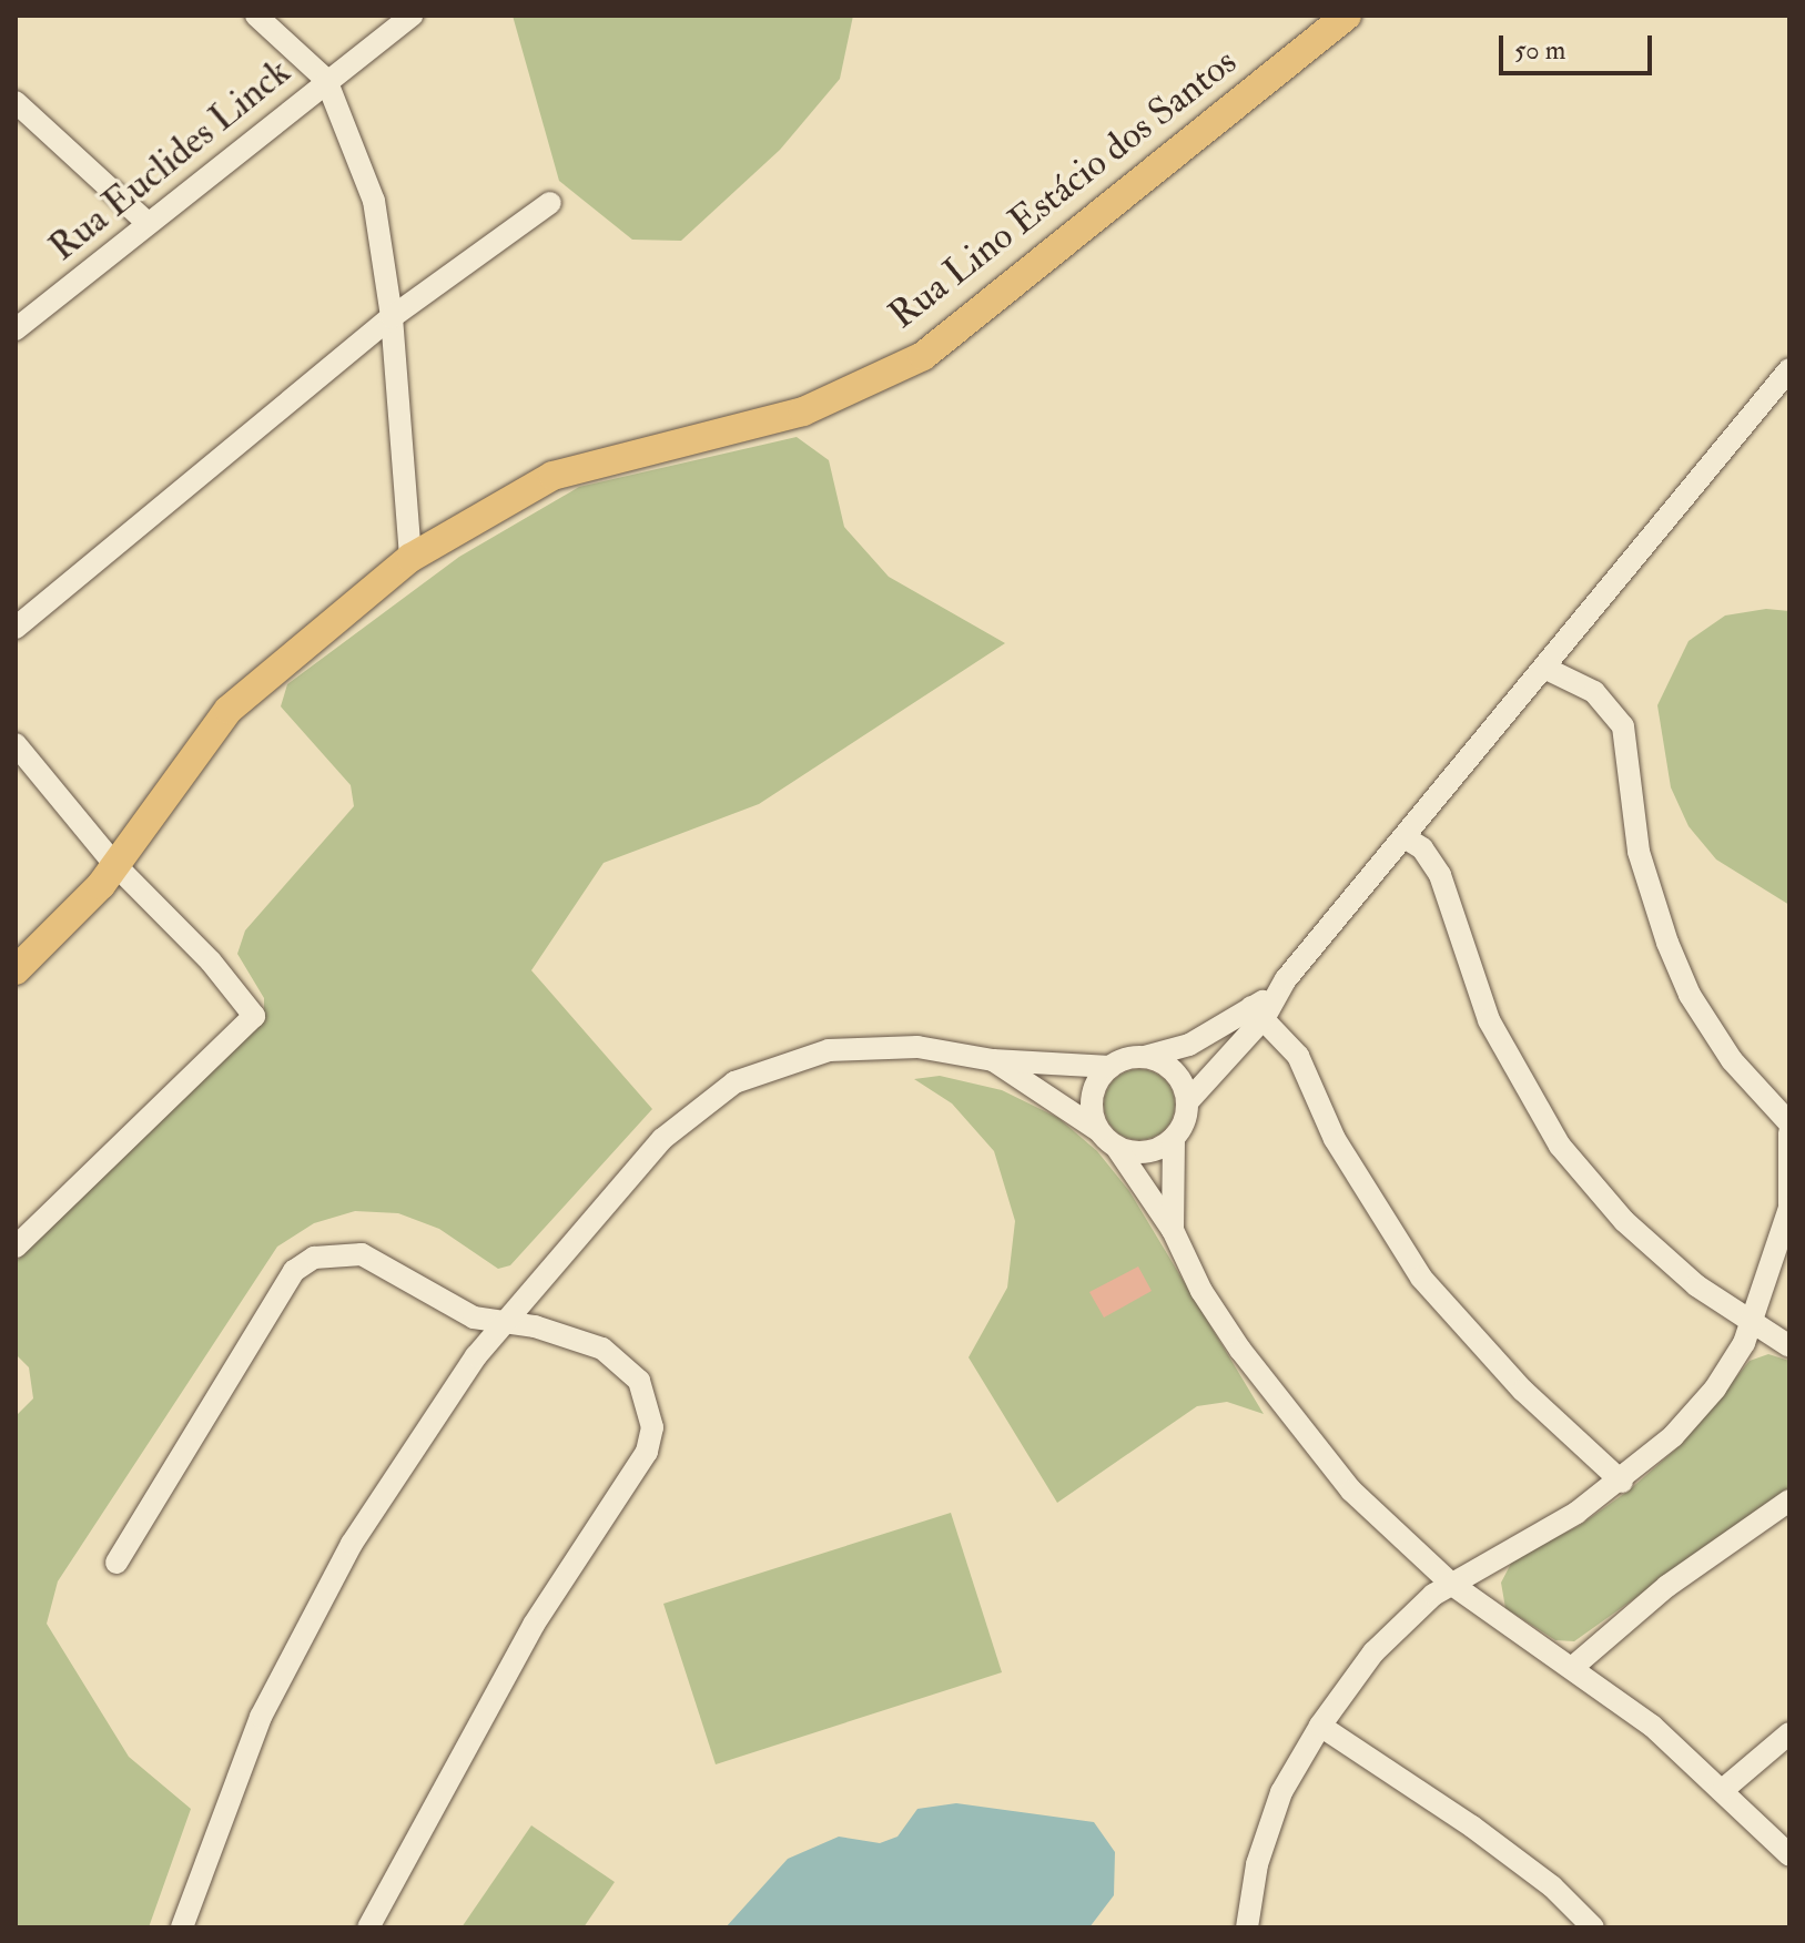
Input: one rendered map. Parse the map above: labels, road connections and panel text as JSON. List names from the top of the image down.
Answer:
{
  "streets": {
    "main road": ["Rua Lino Estácio dos Santos"],
    "street": ["Rua Euclides Linck"]
  },
  "scale_bar": "50 m"
}
